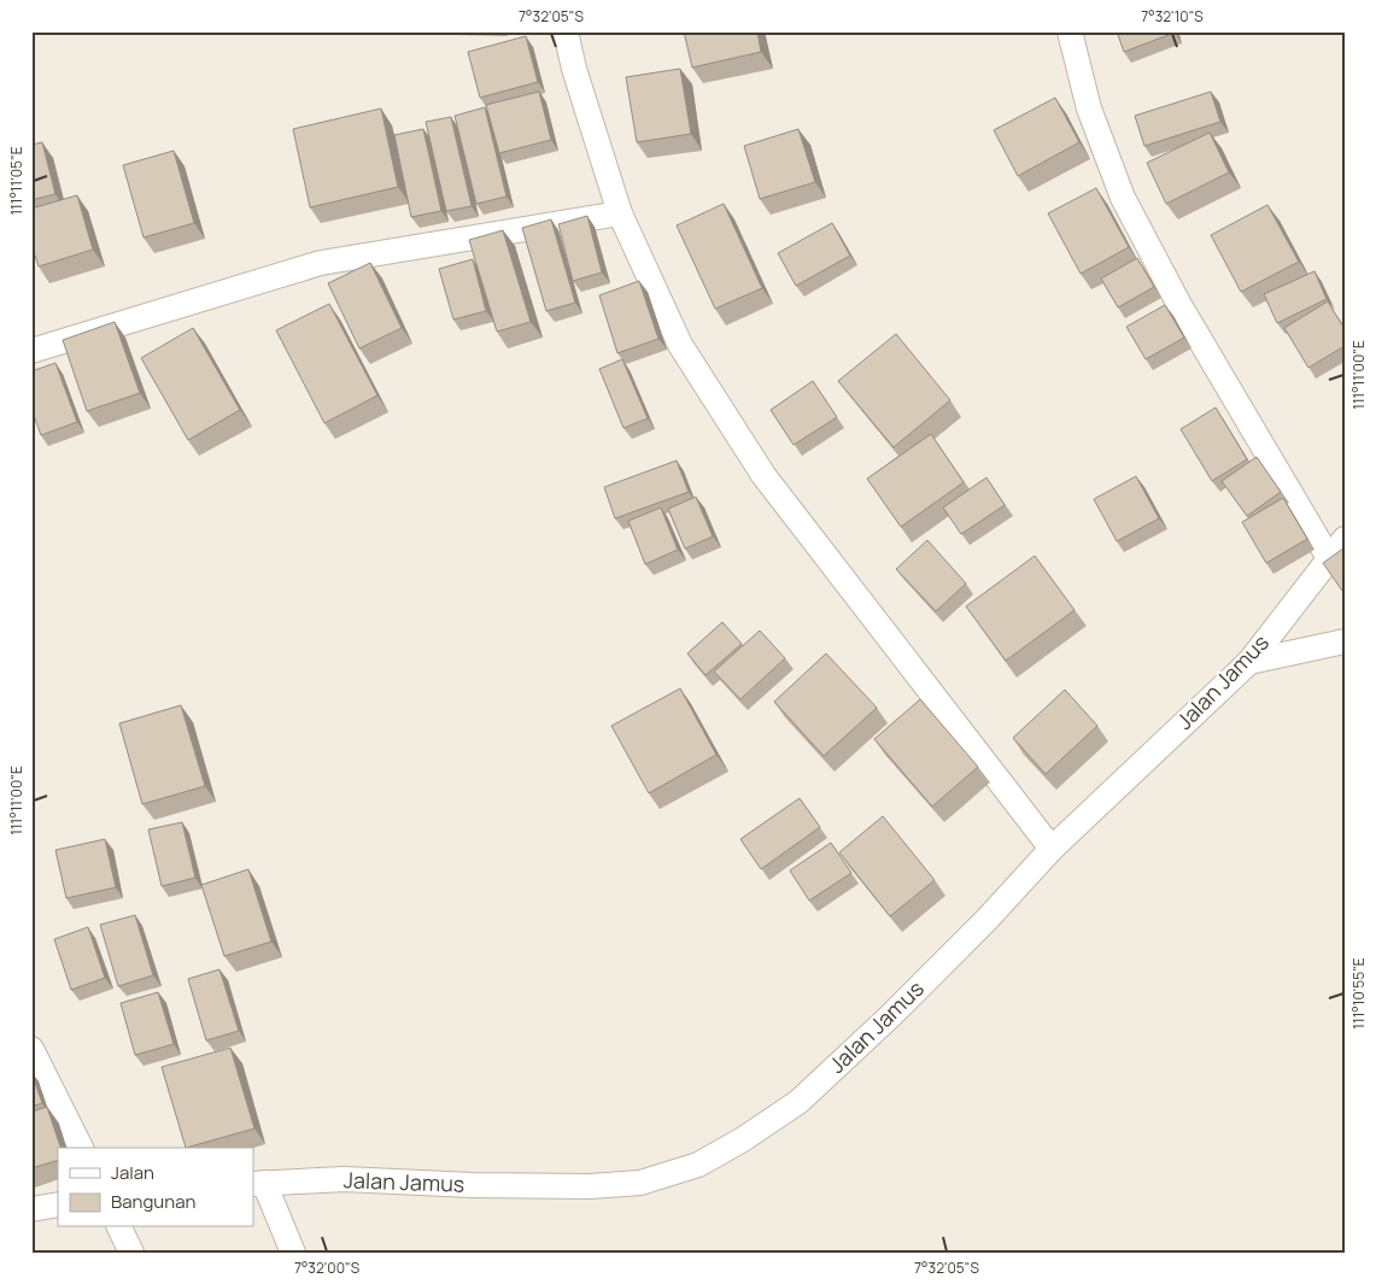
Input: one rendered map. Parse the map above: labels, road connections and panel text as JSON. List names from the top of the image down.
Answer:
{
  "streets": {
    "street": ["Jalan Jamus"]
  },
  "legend": ["Jalan", "Bangunan"],
  "coordinates": [
    "7°32'05\"S",
    "7°32'10\"S",
    "111°11'05\"E",
    "111°11'00\"E",
    "111°10'55\"E",
    "7°32'00\"S"
  ]
}
